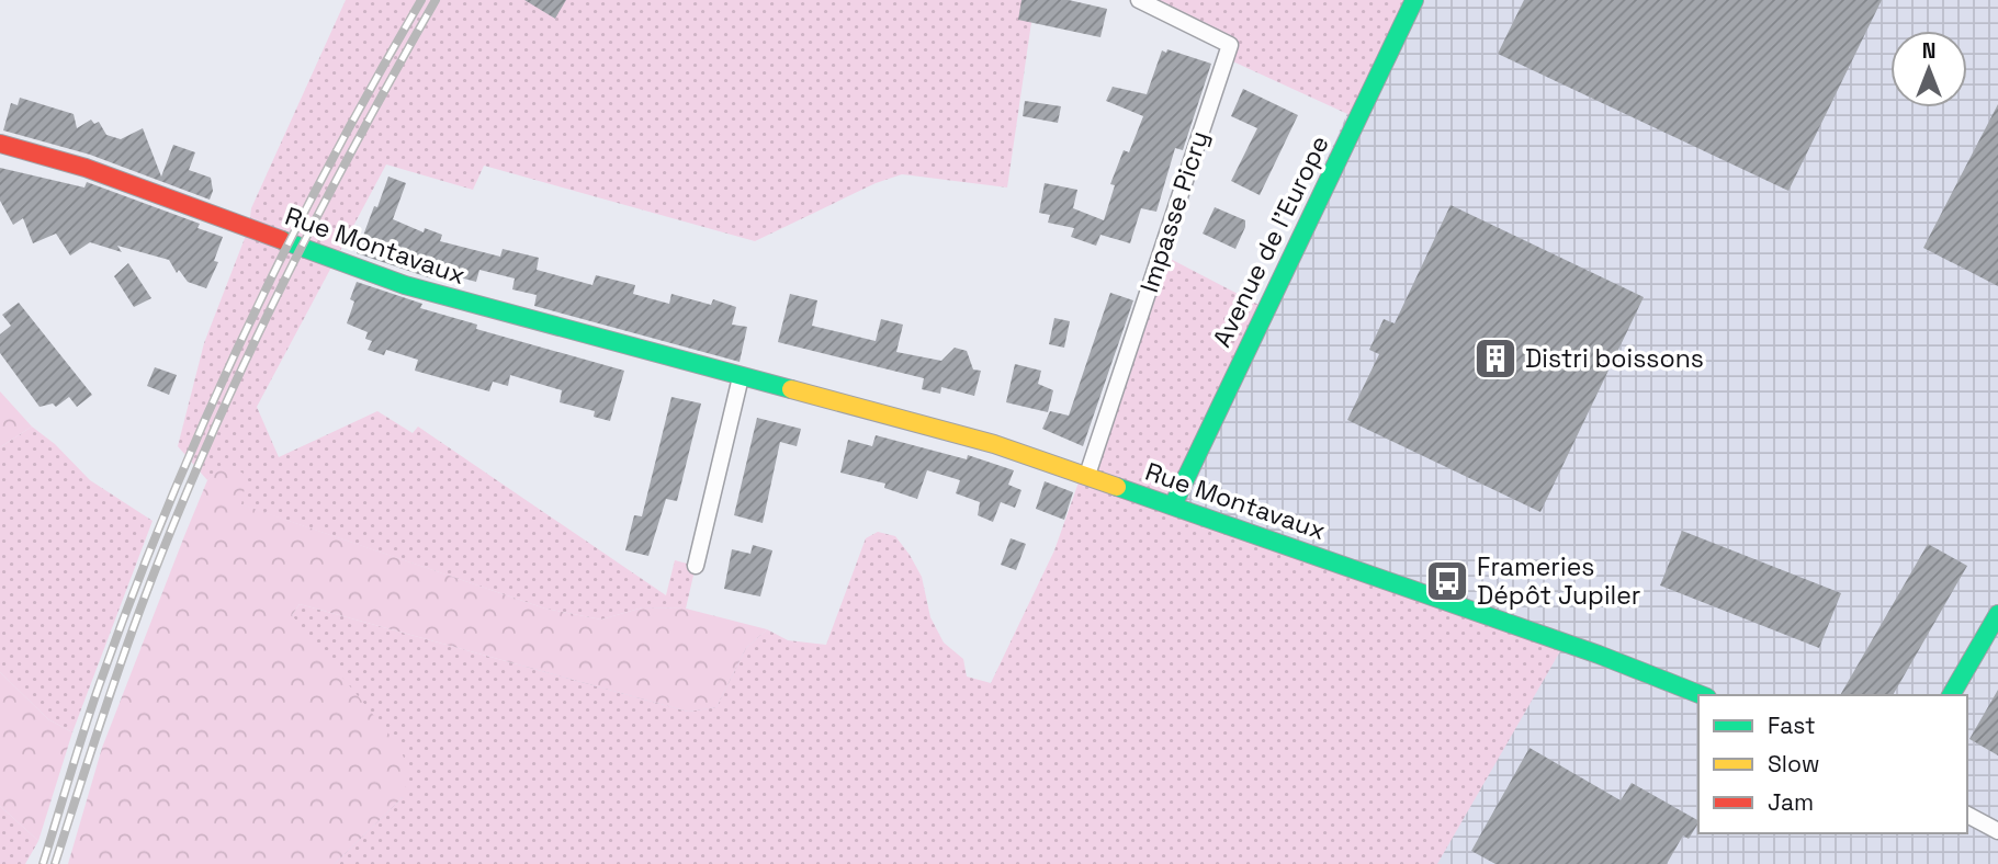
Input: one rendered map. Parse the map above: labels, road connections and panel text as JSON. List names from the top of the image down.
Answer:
{
  "streets": {
    "street": ["Impasse Picry", "Avenue de l'Europe", "Rue Montavaux"]
  },
  "crossings": [
    ["Impasse Picry", "Rue Montavaux"],
    ["Avenue de l'Europe", "Rue Montavaux"]
  ],
  "places": {
    "building": ["Distri boissons"],
    "bus stop": ["Frameries Dépôt Jupiler"]
  },
  "legend": ["Fast", "Slow", "Jam"],
  "north": "top"
}
